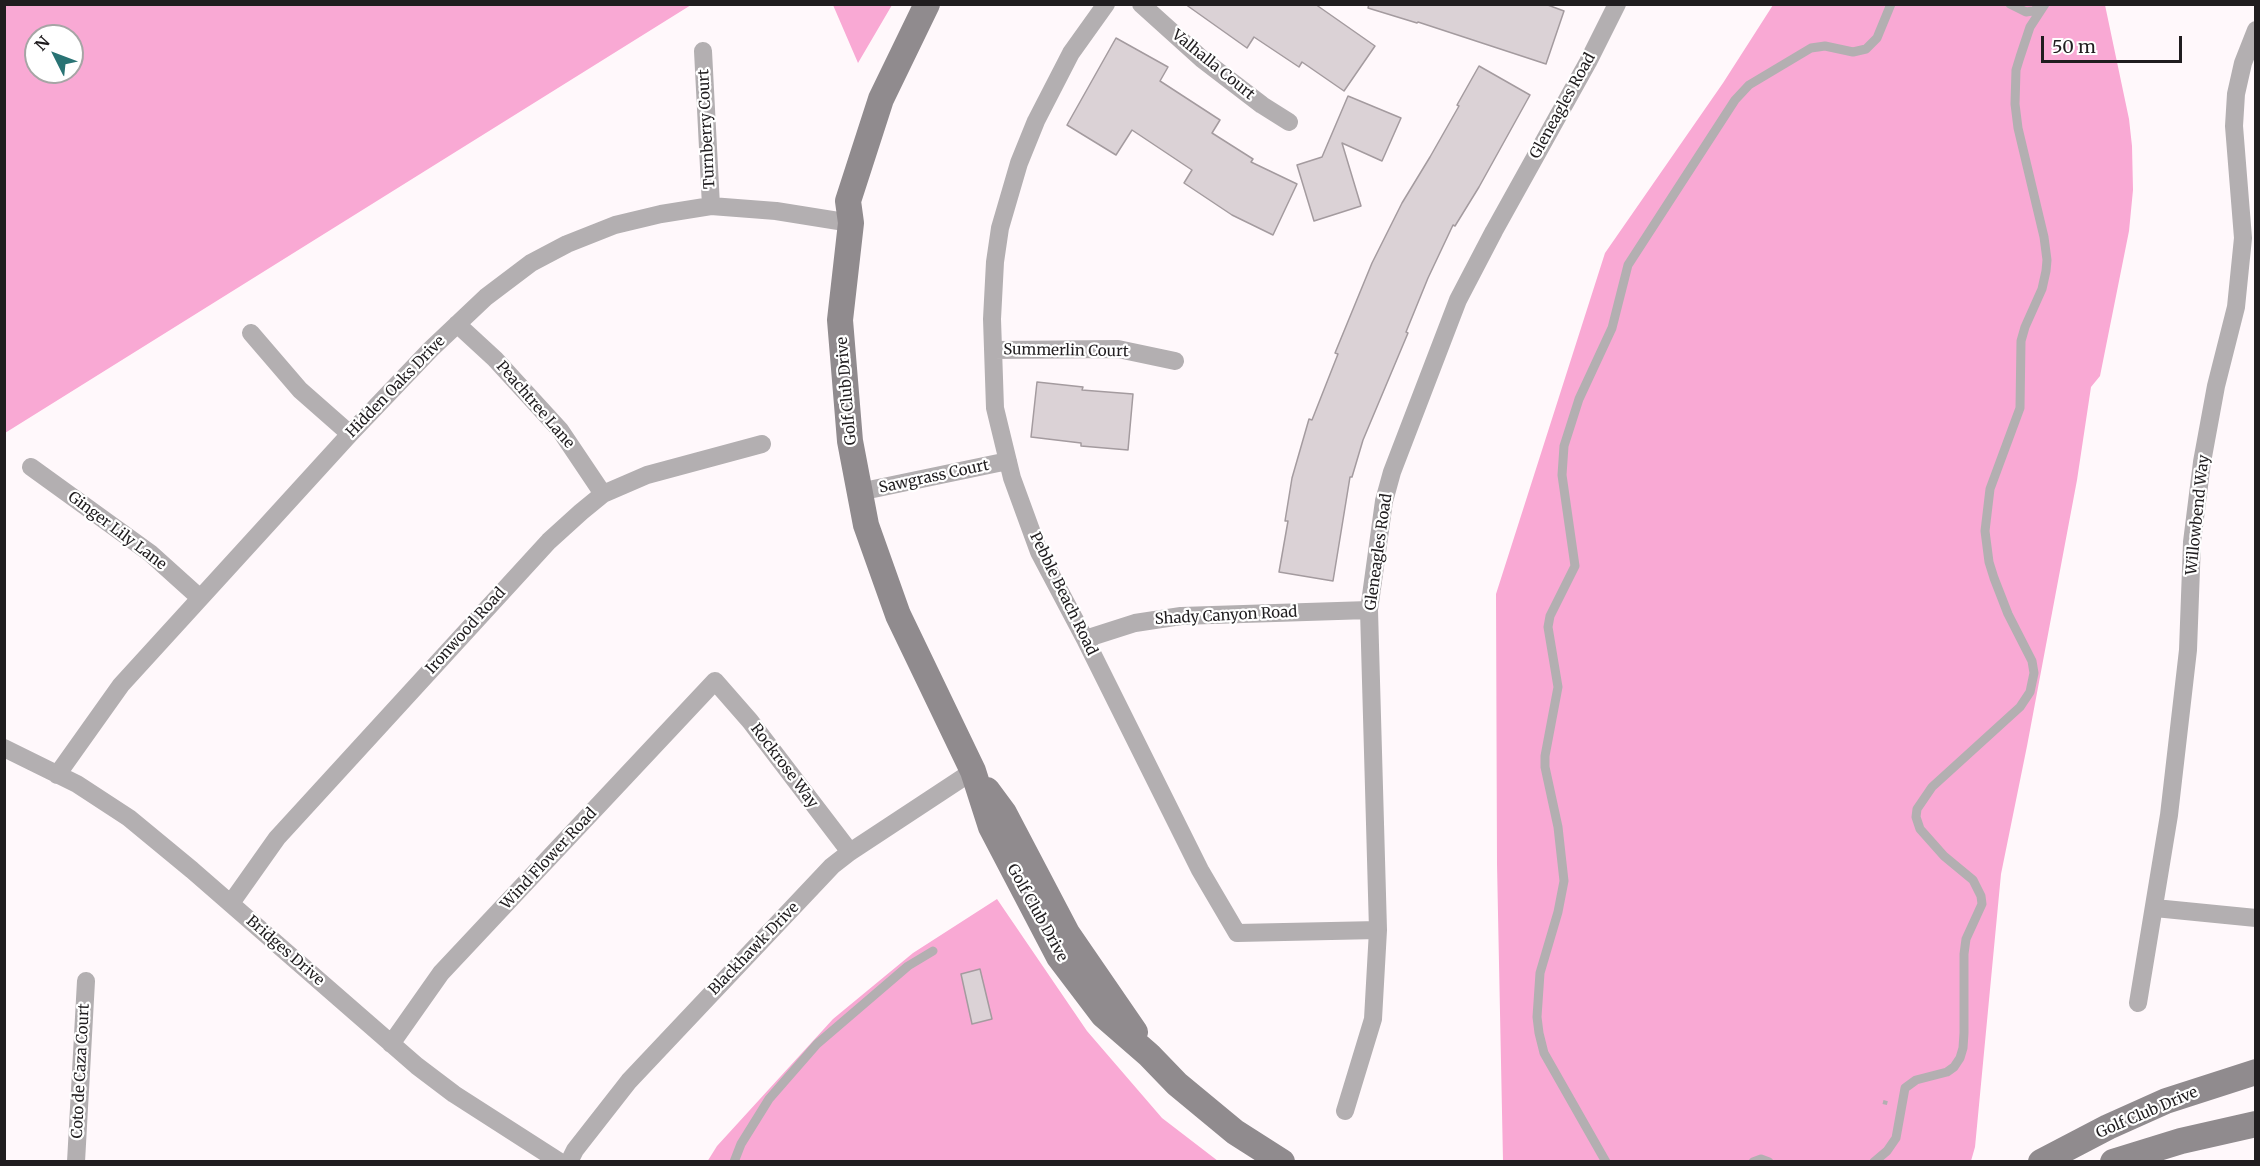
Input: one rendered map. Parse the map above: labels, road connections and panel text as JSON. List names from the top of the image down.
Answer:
{
  "streets": {
    "street": [
      "Valhalla Court",
      "Gleneagles Road",
      "Turnberry Court",
      "Summerlin Court",
      "Hidden Oaks Drive",
      "Golf Club Drive",
      "Peachtree Lane",
      "Sawgrass Court",
      "Willowbend Way",
      "Ginger Lily Lane",
      "Pebble Beach Road",
      "Shady Canyon Road",
      "Ironwood Road",
      "Rockrose Way",
      "Wind Flower Road",
      "Blackhawk Drive",
      "Bridges Drive",
      "Coto de Caza Court"
    ]
  },
  "crossings": [
    ["Gleneagles Road", "Pebble Beach Road"],
    ["Gleneagles Road", "Shady Canyon Road"],
    ["Turnberry Court", "Hidden Oaks Drive"],
    ["Summerlin Court", "Pebble Beach Road"],
    ["Hidden Oaks Drive", "Golf Club Drive"],
    ["Hidden Oaks Drive", "Peachtree Lane"],
    ["Hidden Oaks Drive", "Ginger Lily Lane"],
    ["Hidden Oaks Drive", "Bridges Drive"],
    ["Golf Club Drive", "Sawgrass Court"],
    ["Golf Club Drive", "Blackhawk Drive"],
    ["Peachtree Lane", "Ironwood Road"],
    ["Sawgrass Court", "Pebble Beach Road"],
    ["Pebble Beach Road", "Shady Canyon Road"],
    ["Ironwood Road", "Bridges Drive"],
    ["Rockrose Way", "Wind Flower Road"],
    ["Rockrose Way", "Blackhawk Drive"],
    ["Wind Flower Road", "Bridges Drive"]
  ],
  "scale_bar": "50 m",
  "north": "top left"
}
